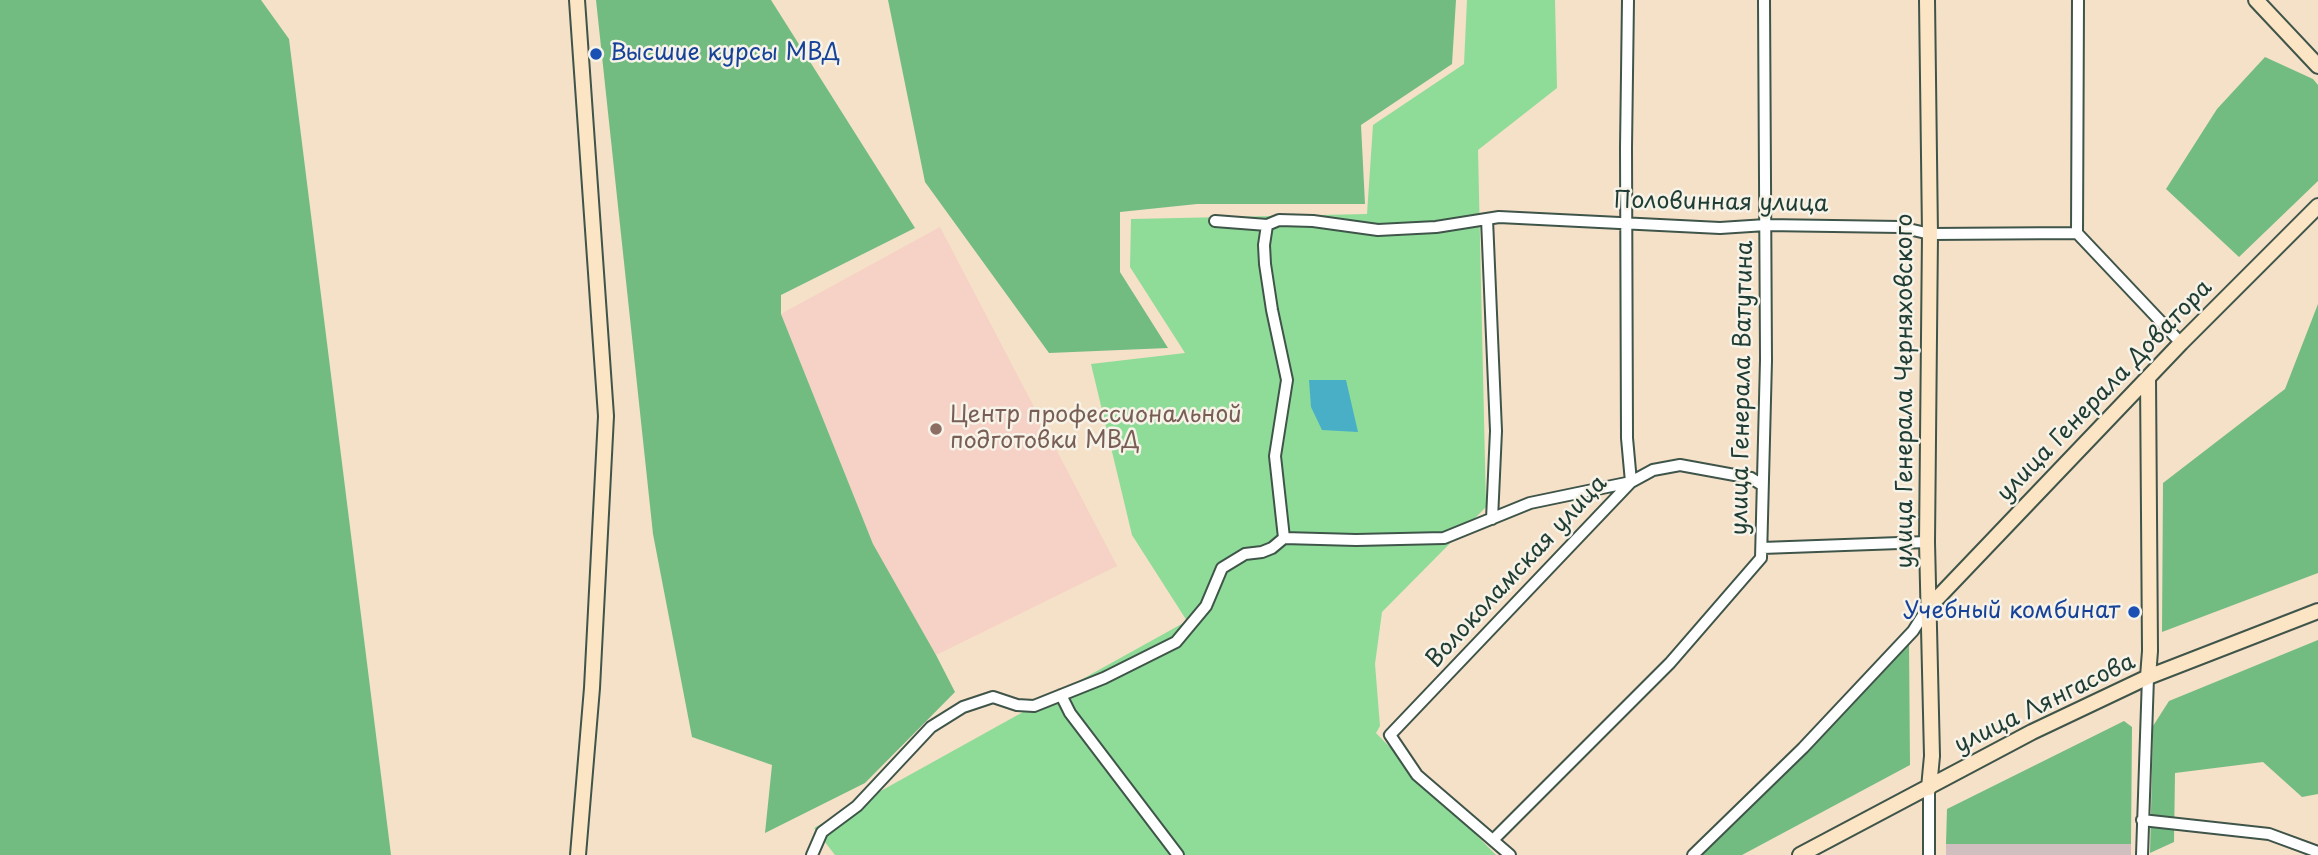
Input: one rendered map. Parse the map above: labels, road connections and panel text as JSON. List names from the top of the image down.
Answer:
{
  "streets": {
    "street": [
      "Половинная улица",
      "улица Генерала Ватутина",
      "улица Генерала Черняховского",
      "улица Генерала Доватора",
      "Волоколамская улица",
      "улица Лянгасова"
    ]
  },
  "crossings": [
    ["Половинная улица", "улица Генерала Ватутина"],
    ["Половинная улица", "улица Генерала Черняховского"],
    ["Половинная улица", "Волоколамская улица"],
    ["улица Генерала Ватутина", "Волоколамская улица"],
    ["улица Генерала Черняховского", "улица Генерала Доватора"],
    ["улица Генерала Черняховского", "улица Лянгасова"]
  ],
  "places": ["Высшие курсы МВД", "Центр профессиональной подготовки МВД", "Учебный комбинат"]
}
